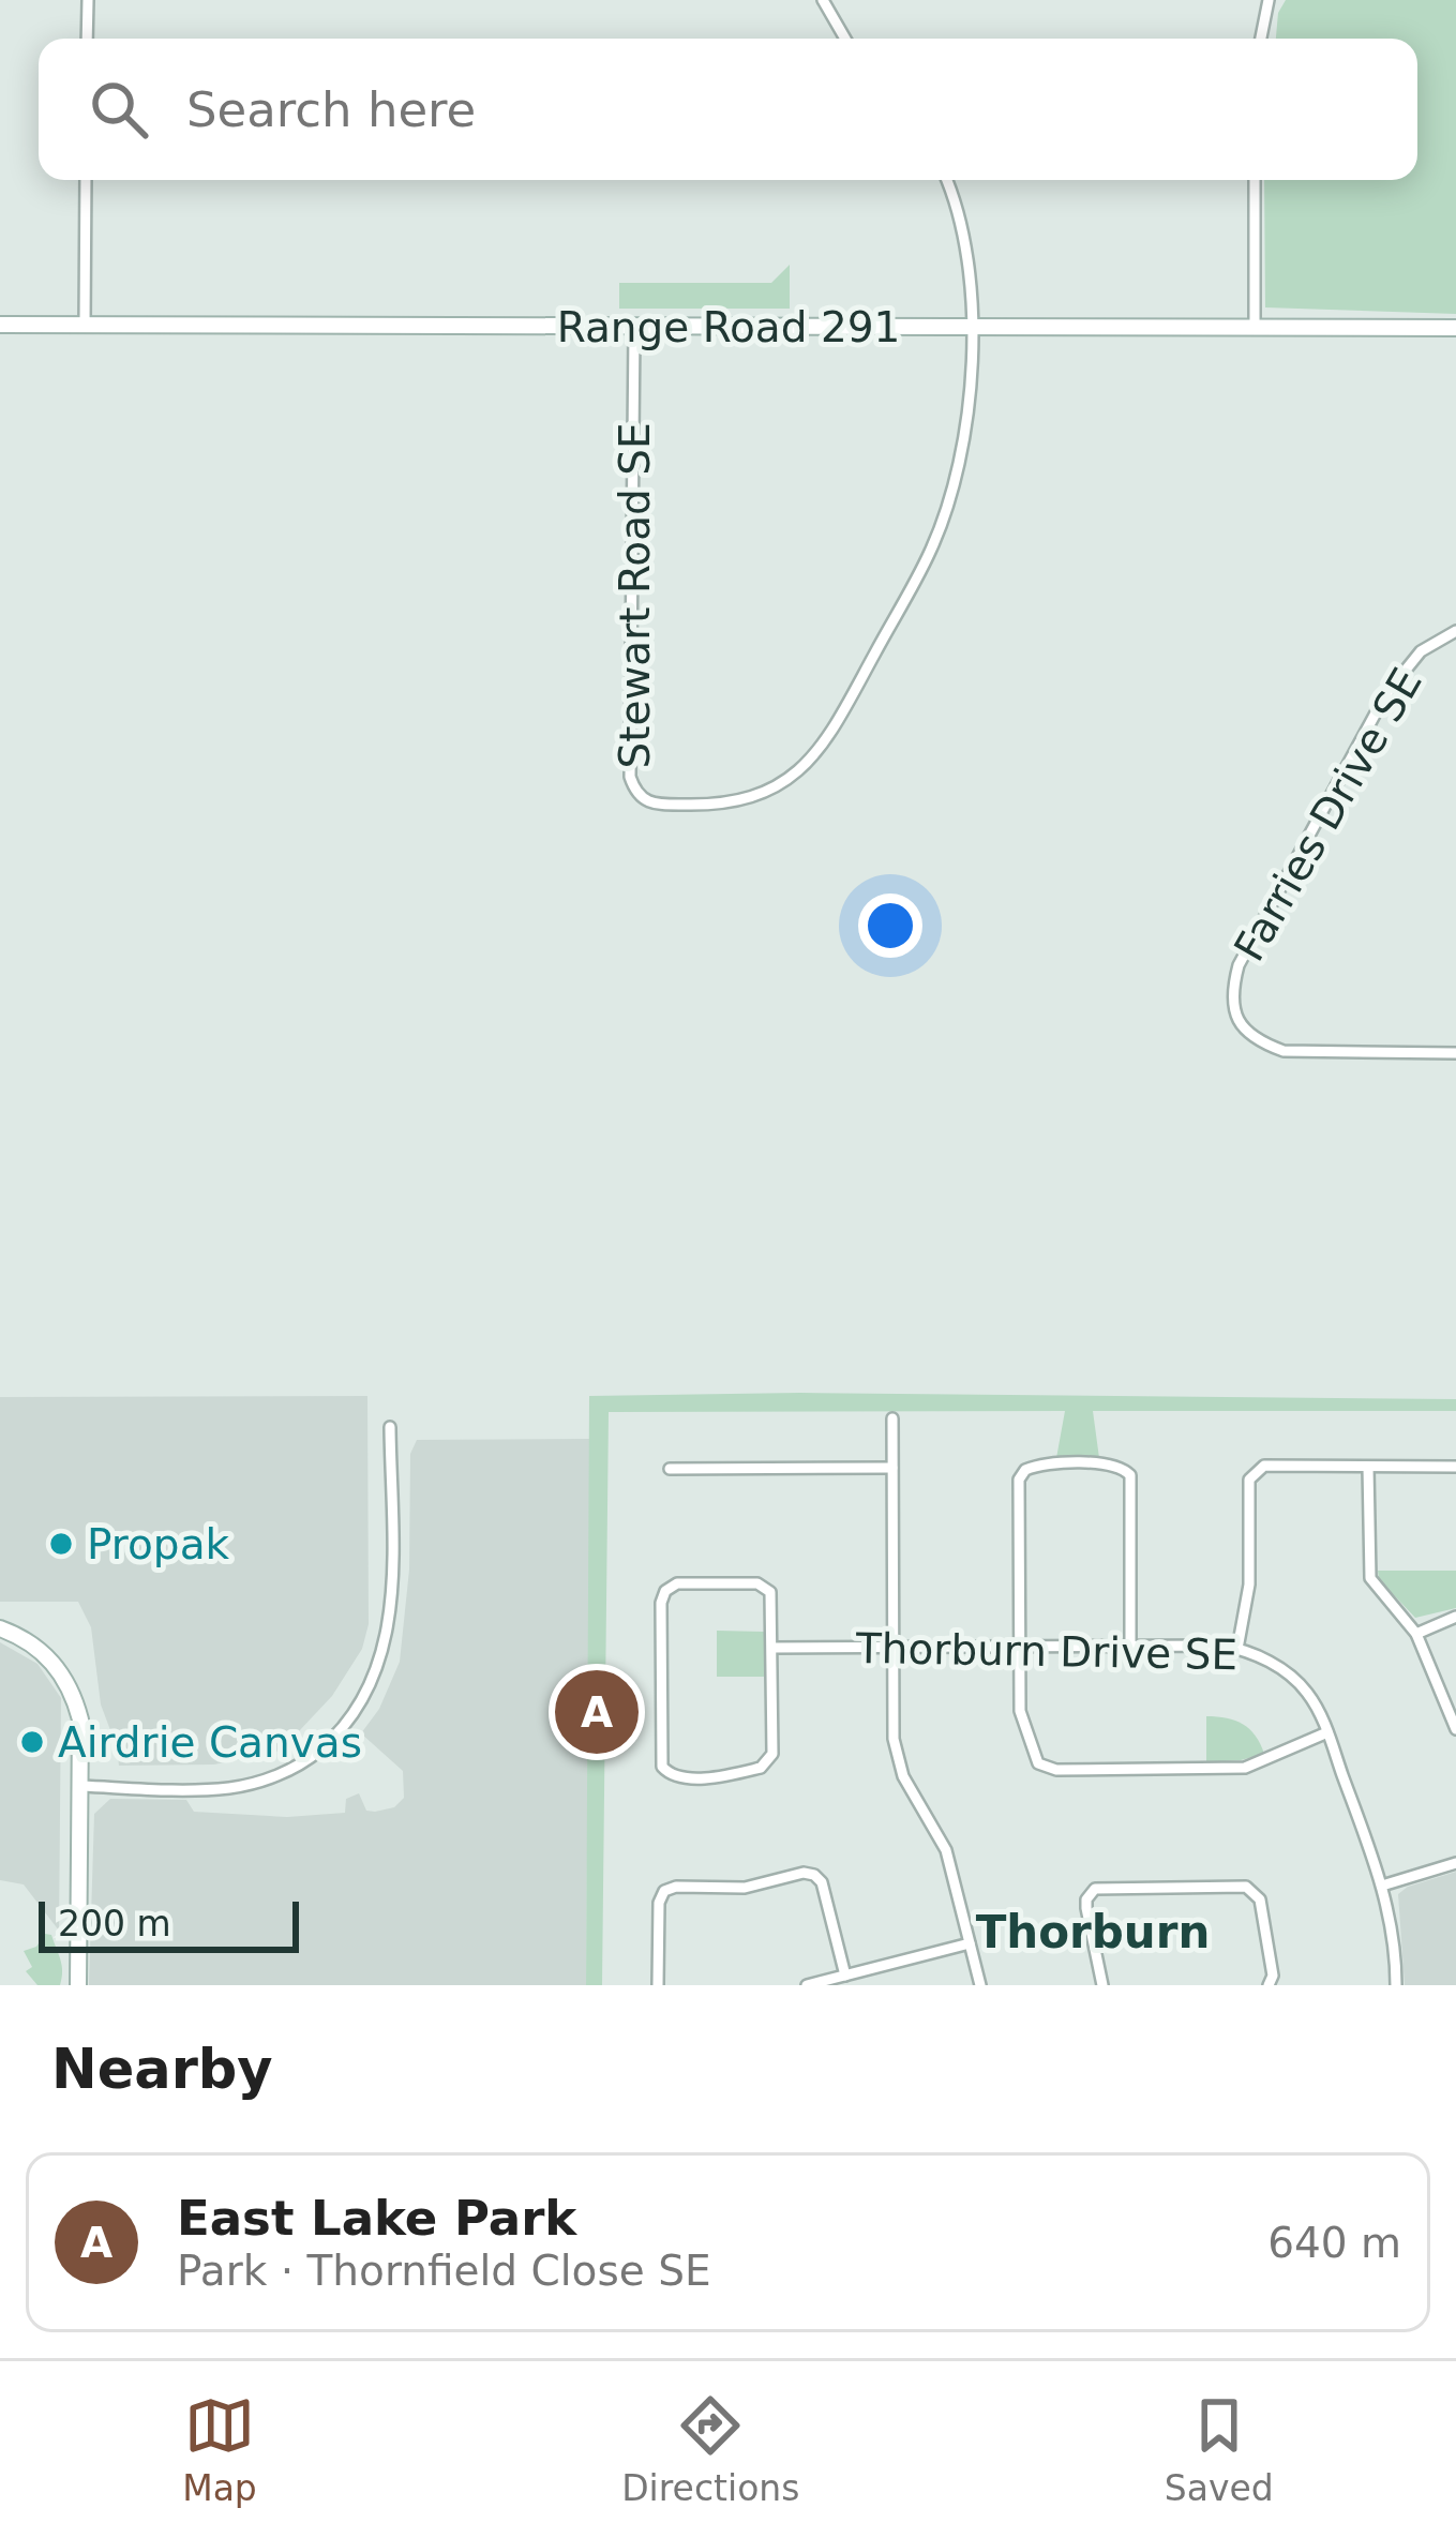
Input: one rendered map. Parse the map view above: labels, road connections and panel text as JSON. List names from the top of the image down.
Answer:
{
  "streets": {
    "street": [
      "Range Road 291",
      "Stewart Road SE",
      "Farries Drive SE",
      "Thorburn Drive SE"
    ]
  },
  "crossings": [
    ["Range Road 291", "Stewart Road SE"]
  ],
  "districts": ["Thorburn"],
  "places": ["Propak", "Airdrie Canvas"],
  "scale_bar": "200 m",
  "page": {
    "search": "Search here",
    "pins": "A",
    "scale": "200 m",
    "heading": "Nearby",
    "list": [
      {
        "mark": "A",
        "name": "East Lake Park",
        "note": "Park · Thornfield Close SE",
        "value": "640 m"
      }
    ],
    "nav": ["Map", "Directions", "Saved"]
  }
}
